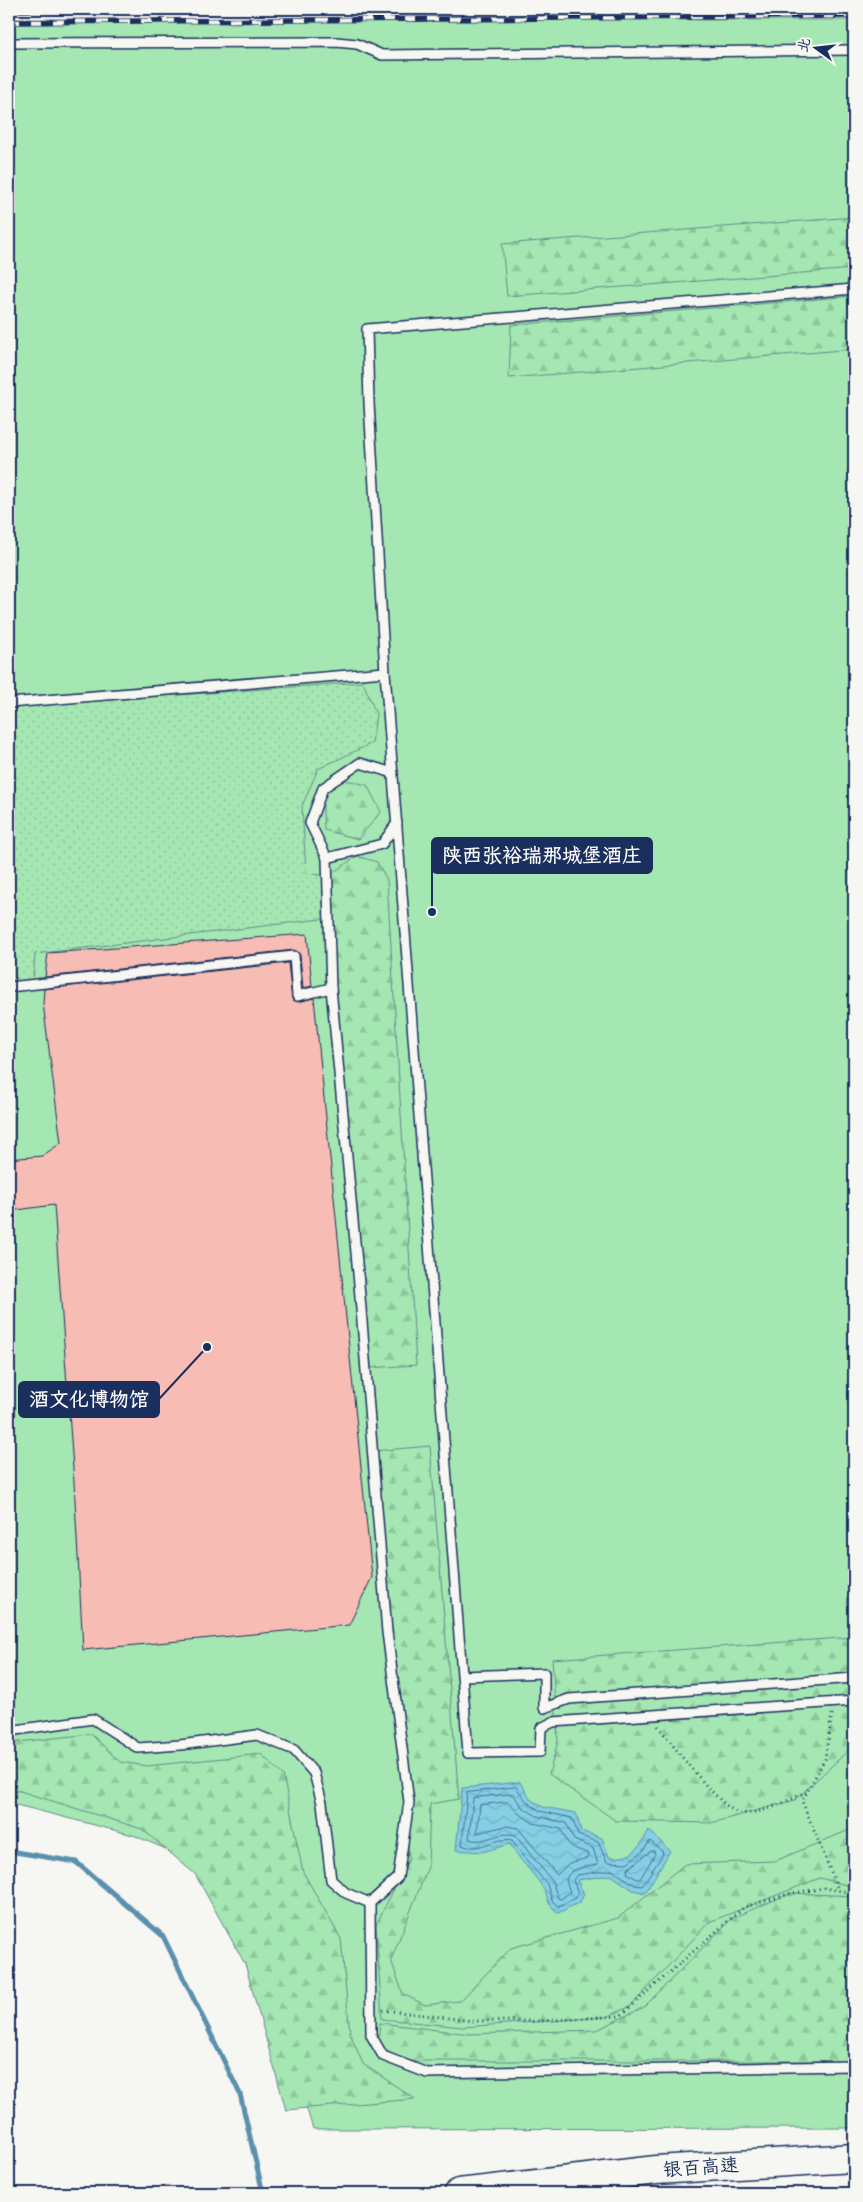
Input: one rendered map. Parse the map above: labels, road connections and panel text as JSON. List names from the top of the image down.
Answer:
{
  "streets": {
    "highway": ["银百高速"]
  },
  "places": ["陕西张裕瑞那城堡酒庄", "酒文化博物馆"],
  "north": "left"
}
